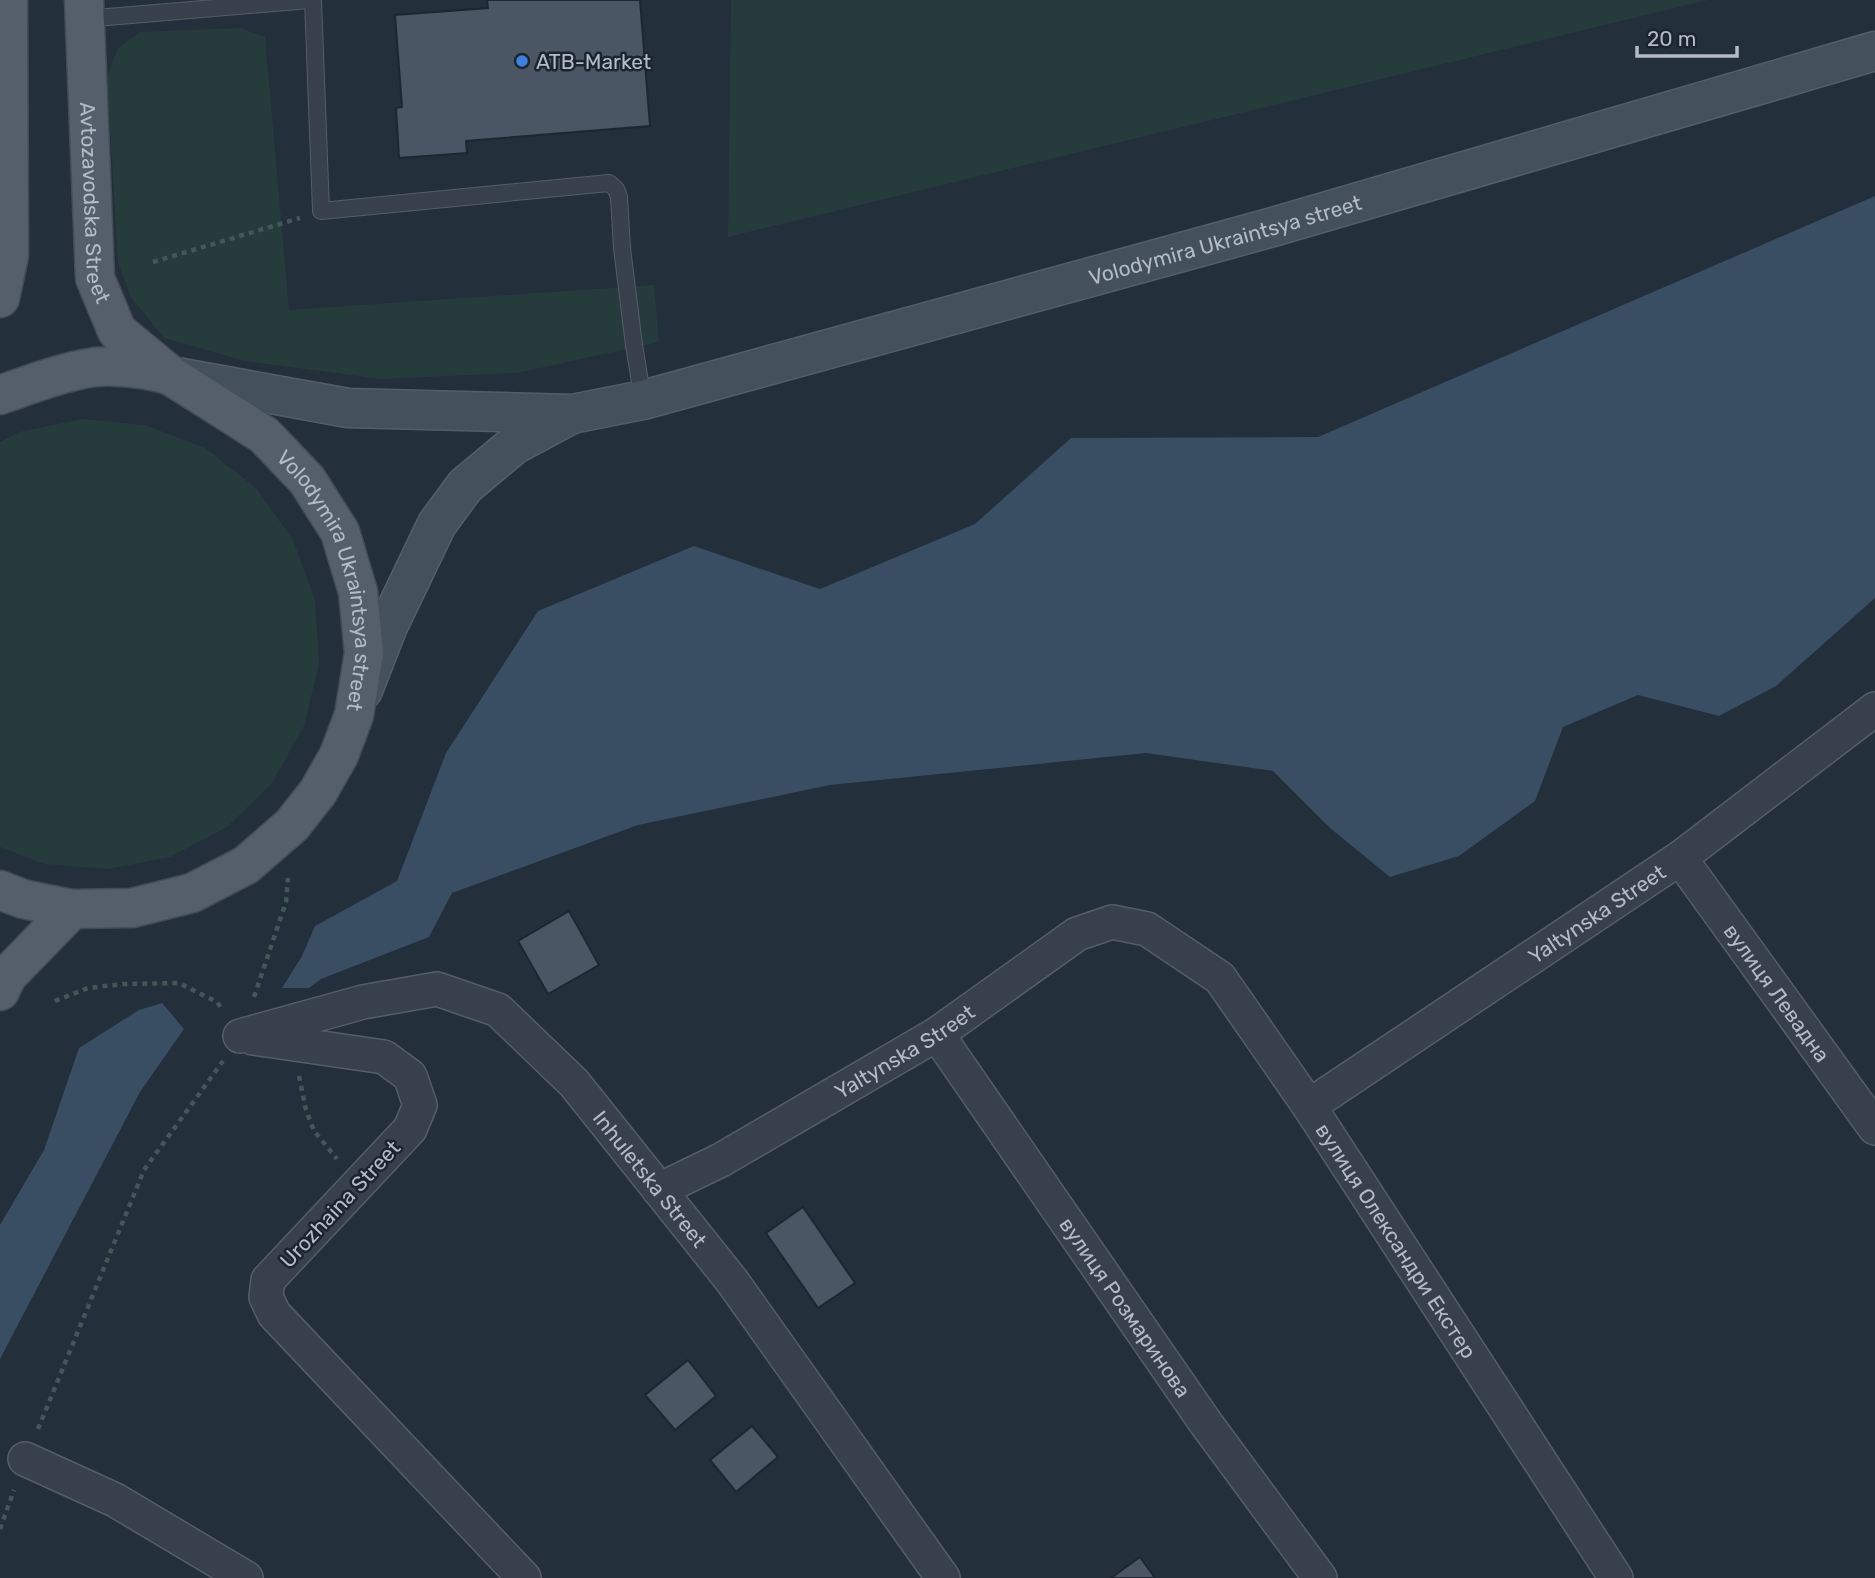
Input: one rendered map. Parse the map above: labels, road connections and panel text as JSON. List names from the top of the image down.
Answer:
{
  "streets": {
    "main road": ["Avtozavodska Street", "Volodymira Ukraintsya street"],
    "street": [
      "Yaltynska Street",
      "вулиця Левадна",
      "Inhuletska Street",
      "Urozhaina Street",
      "вулиця Олександри Екстер",
      "вулиця Розмаринова"
    ]
  },
  "crossings": [
    ["Avtozavodska Street", "Volodymira Ukraintsya street"],
    ["Yaltynska Street", "вулиця Левадна"],
    ["Yaltynska Street", "Inhuletska Street"],
    ["Yaltynska Street", "вулиця Олександри Екстер"],
    ["Yaltynska Street", "вулиця Розмаринова"],
    ["Inhuletska Street", "Urozhaina Street"]
  ],
  "places": ["ATB-Market"],
  "scale_bar": "20 m"
}
